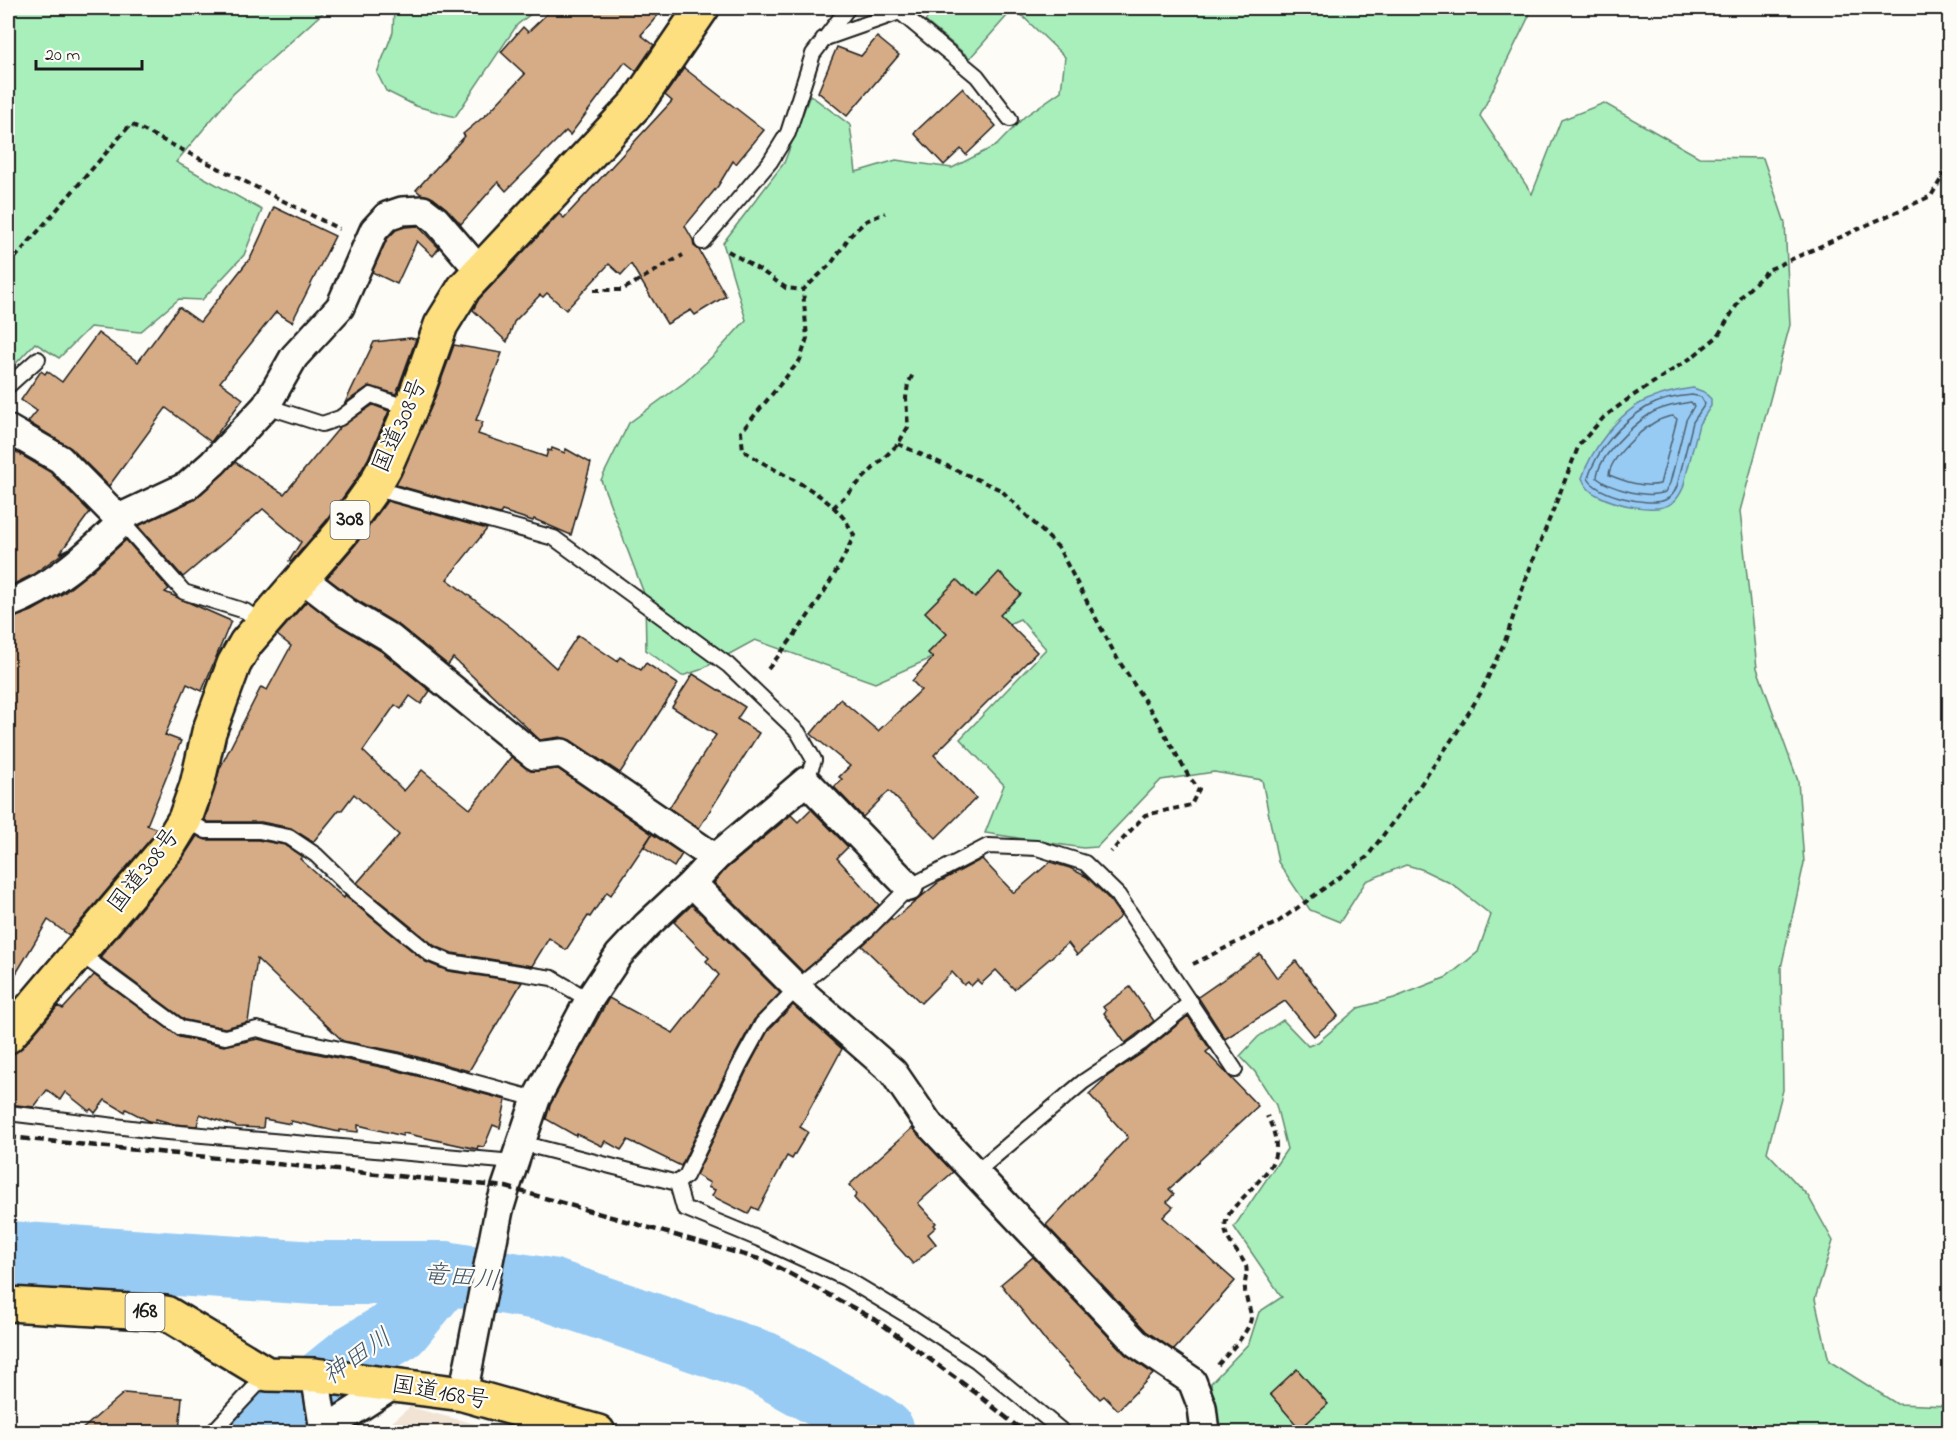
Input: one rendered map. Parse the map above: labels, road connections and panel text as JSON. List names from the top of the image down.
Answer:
{
  "streets": {
    "highway": [
      "国道308号",
      "308",
      "168",
      "国道168号"
    ]
  },
  "water": ["竜田川", "神田川"],
  "scale_bar": "20 m"
}
